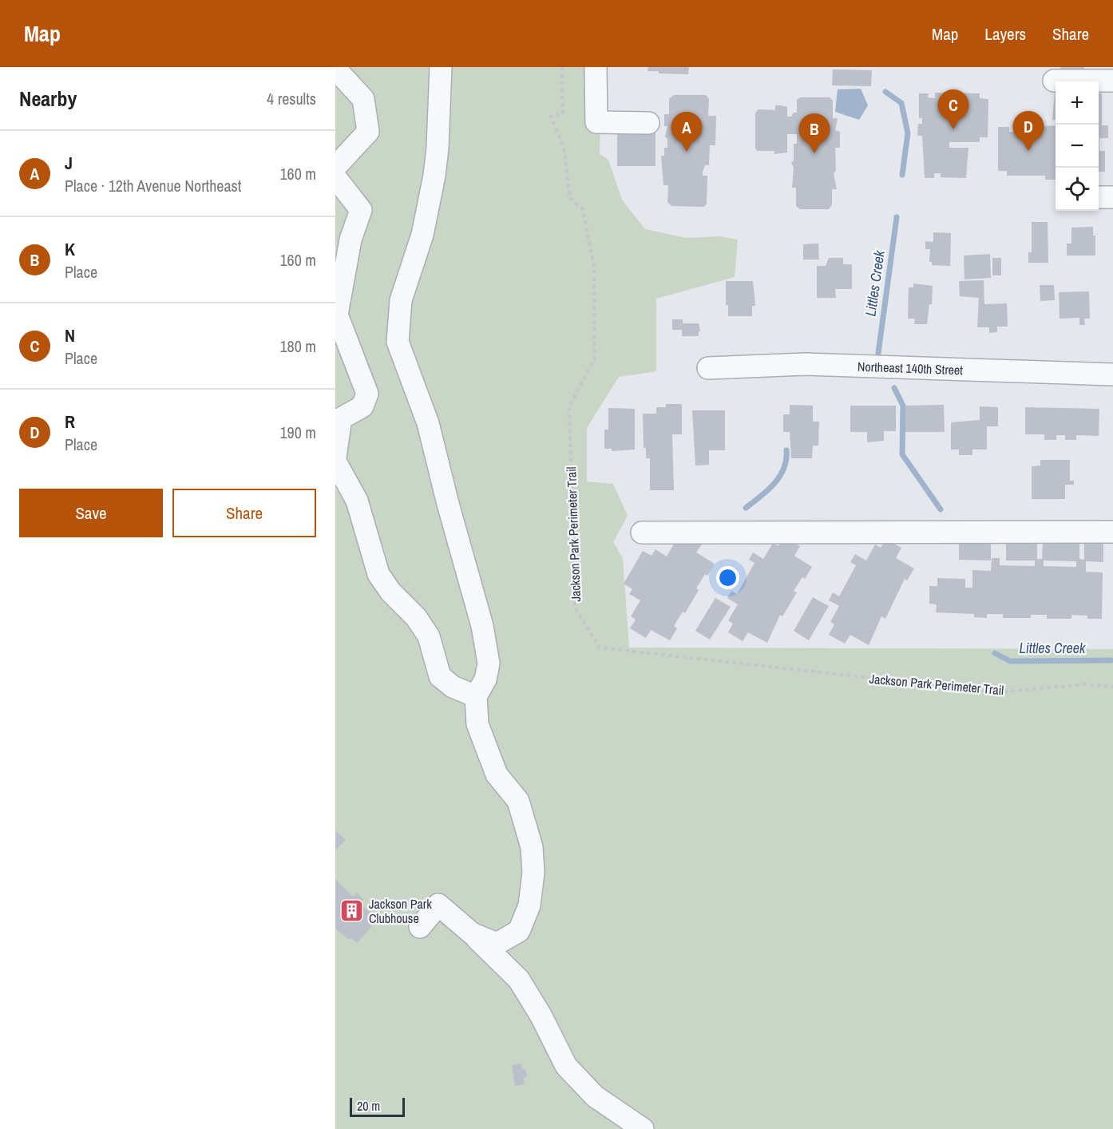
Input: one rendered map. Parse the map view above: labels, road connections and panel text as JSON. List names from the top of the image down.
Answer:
{
  "streets": {
    "street": ["Northeast 140th Street"],
    "path": ["Jackson Park Perimeter Trail"]
  },
  "water": ["Littles Creek"],
  "places": {
    "building": ["Jackson Park Clubhouse"]
  },
  "scale_bar": "20 m",
  "page": {
    "header": "Map",
    "nav": ["Map", "Layers", "Share"],
    "heading": ["Nearby", "4 results"],
    "map_buttons": ["+", "−"],
    "pins": [
      "C",
      "D",
      "A",
      "B"
    ],
    "list": [
      {
        "mark": "A",
        "name": "J",
        "note": "Place · 12th Avenue Northeast",
        "value": "160 m"
      },
      {
        "mark": "B",
        "name": "K",
        "note": "Place",
        "value": "160 m"
      },
      {
        "mark": "C",
        "name": "N",
        "note": "Place",
        "value": "180 m"
      },
      {
        "mark": "D",
        "name": "R",
        "note": "Place",
        "value": "190 m"
      }
    ],
    "buttons": ["Save", "Share"],
    "scale": "20 m"
  }
}
